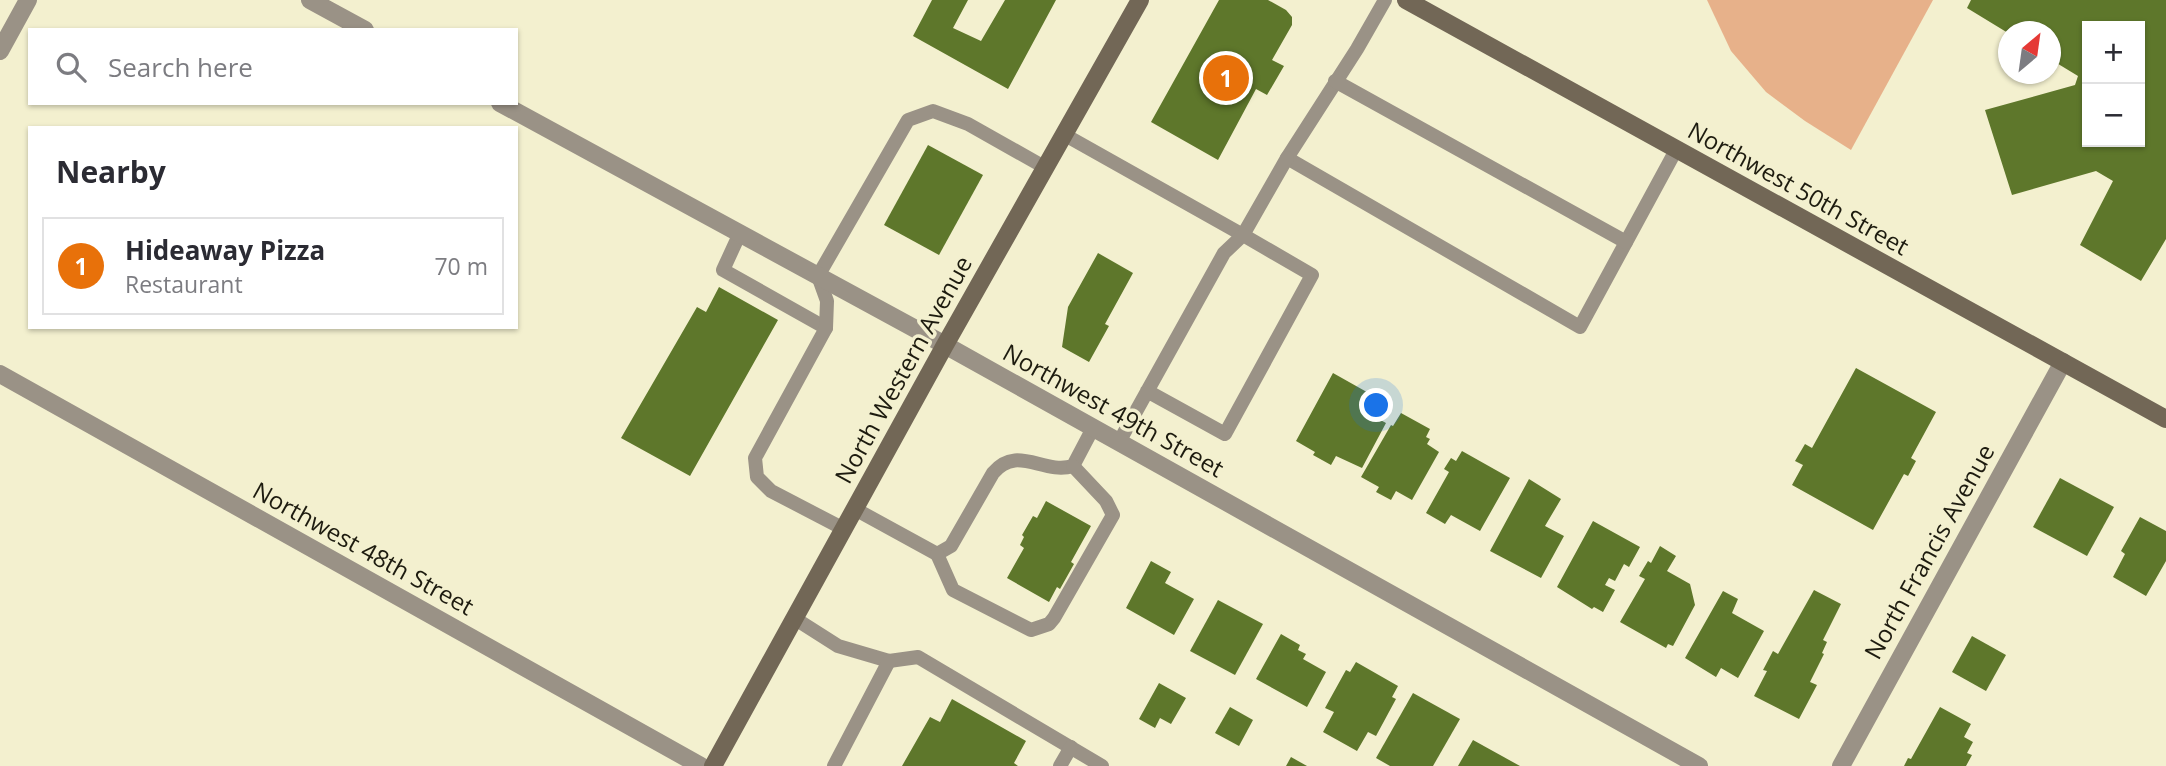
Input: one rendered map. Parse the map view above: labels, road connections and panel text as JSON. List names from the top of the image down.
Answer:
{
  "streets": {
    "street": [
      "Northwest 50th Street",
      "North Western Avenue",
      "Northwest 49th Street",
      "Northwest 48th Street",
      "North Francis Avenue"
    ]
  },
  "crossings": [
    ["Northwest 50th Street", "North Francis Avenue"],
    ["North Western Avenue", "Northwest 49th Street"]
  ],
  "north": "top right",
  "page": {
    "map_buttons": ["+", "−"],
    "search": "Search here",
    "pins": "1",
    "heading": "Nearby",
    "list": [
      {
        "mark": "1",
        "name": "Hideaway Pizza",
        "note": "Restaurant",
        "value": "70 m"
      }
    ]
  }
}
